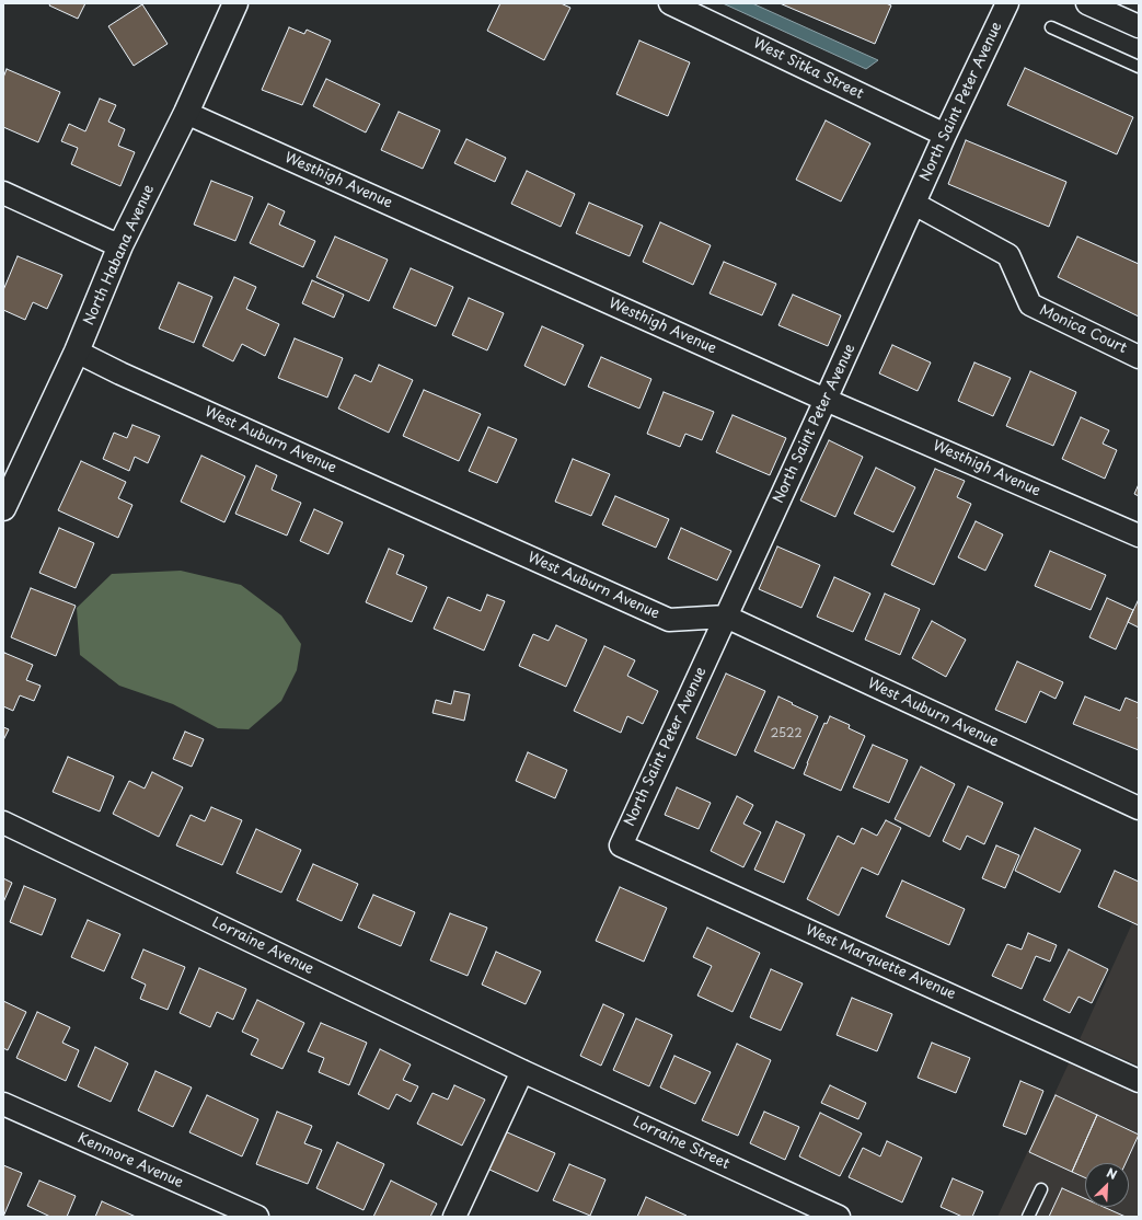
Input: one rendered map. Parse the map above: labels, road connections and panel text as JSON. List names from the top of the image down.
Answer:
{
  "streets": {
    "street": [
      "West Sitka Street",
      "North Saint Peter Avenue",
      "Westhigh Avenue",
      "North Habana Avenue",
      "Monica Court",
      "West Auburn Avenue",
      "Lorraine Avenue",
      "West Marquette Avenue",
      "Lorraine Street",
      "Kenmore Avenue"
    ]
  },
  "crossings": [
    ["West Sitka Street", "North Saint Peter Avenue"],
    ["North Saint Peter Avenue", "Westhigh Avenue"],
    ["North Saint Peter Avenue", "Monica Court"],
    ["North Saint Peter Avenue", "West Auburn Avenue"],
    ["North Saint Peter Avenue", "West Marquette Avenue"],
    ["Westhigh Avenue", "North Habana Avenue"],
    ["North Habana Avenue", "West Auburn Avenue"],
    ["Lorraine Avenue", "Lorraine Street"]
  ],
  "house_numbers": ["2522"],
  "north": "top right"
}
